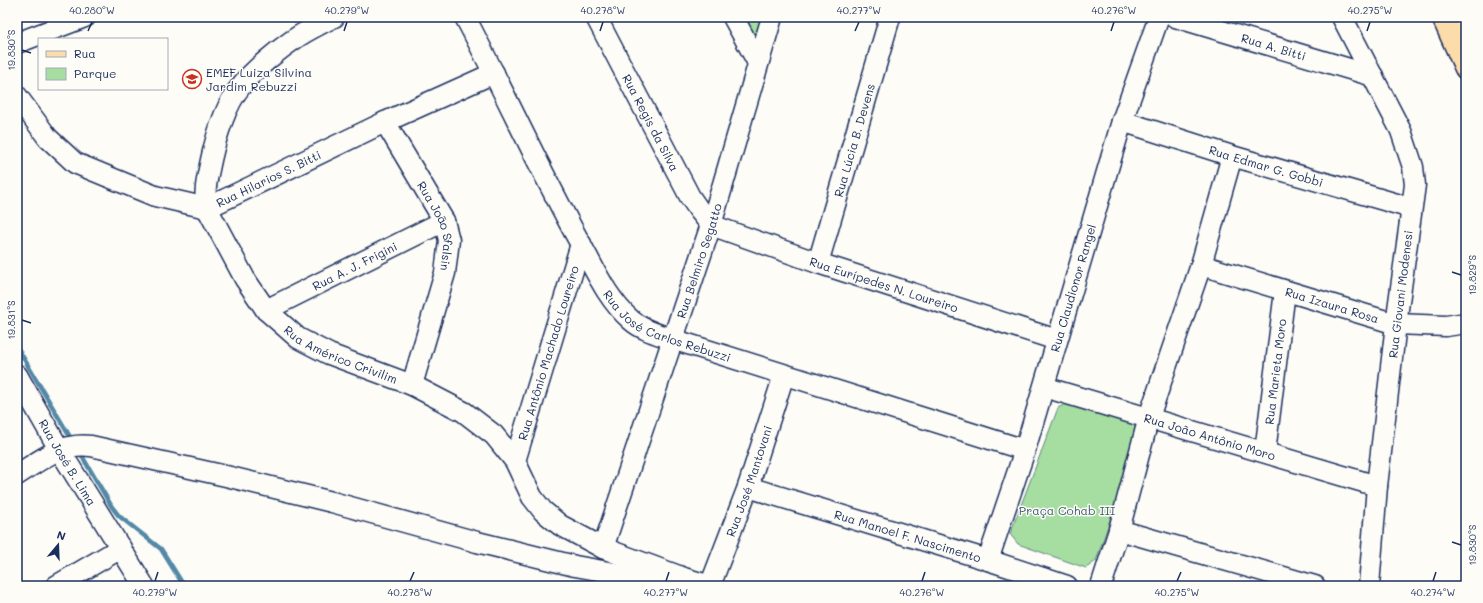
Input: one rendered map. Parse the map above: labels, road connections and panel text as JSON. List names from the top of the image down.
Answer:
{
  "streets": {
    "street": [
      "Rua A. Bitti",
      "Rua Regis da Silva",
      "Rua Lúcia B. Devens",
      "Rua Edmar G. Gobbi",
      "Rua Hilarios S. Bitti",
      "Rua João Sfalsin",
      "Rua Belmiro Segatto",
      "Rua A. J. Frigini",
      "Rua Eurípedes N. Loureiro",
      "Rua Claudionor Rangel",
      "Rua Giovani Modenesi",
      "Rua Izaura Rosa",
      "Rua José Carlos Rebuzzi",
      "Rua Américo Crivilim",
      "Rua Antônio Machado Loureiro",
      "Rua Marieta Moro",
      "Rua João Antônio Moro",
      "Rua José B. Lima",
      "Rua José Mantovani",
      "Rua Manoel F. Nascimento"
    ]
  },
  "crossings": [
    ["Rua A. Bitti", "Rua Giovani Modenesi"],
    ["Rua Regis da Silva", "Rua Belmiro Segatto"],
    ["Rua Regis da Silva", "Rua Eurípedes N. Loureiro"],
    ["Rua Lúcia B. Devens", "Rua Eurípedes N. Loureiro"],
    ["Rua Edmar G. Gobbi", "Rua Claudionor Rangel"],
    ["Rua Edmar G. Gobbi", "Rua Giovani Modenesi"],
    ["Rua Hilarios S. Bitti", "Rua João Sfalsin"],
    ["Rua Hilarios S. Bitti", "Rua José Carlos Rebuzzi"],
    ["Rua Hilarios S. Bitti", "Rua Américo Crivilim"],
    ["Rua João Sfalsin", "Rua A. J. Frigini"],
    ["Rua João Sfalsin", "Rua Américo Crivilim"],
    ["Rua Belmiro Segatto", "Rua Eurípedes N. Loureiro"],
    ["Rua Belmiro Segatto", "Rua José Carlos Rebuzzi"],
    ["Rua Belmiro Segatto", "Rua Américo Crivilim"],
    ["Rua A. J. Frigini", "Rua Américo Crivilim"],
    ["Rua Eurípedes N. Loureiro", "Rua Claudionor Rangel"],
    ["Rua Claudionor Rangel", "Rua José Carlos Rebuzzi"],
    ["Rua Claudionor Rangel", "Rua João Antônio Moro"],
    ["Rua Claudionor Rangel", "Rua Manoel F. Nascimento"],
    ["Rua Giovani Modenesi", "Rua Izaura Rosa"],
    ["Rua Giovani Modenesi", "Rua João Antônio Moro"],
    ["Rua Izaura Rosa", "Rua Marieta Moro"],
    ["Rua José Carlos Rebuzzi", "Rua Antônio Machado Loureiro"],
    ["Rua José Carlos Rebuzzi", "Rua José Mantovani"],
    ["Rua Américo Crivilim", "Rua Antônio Machado Loureiro"],
    ["Rua Américo Crivilim", "Rua José Mantovani"],
    ["Rua Marieta Moro", "Rua João Antônio Moro"],
    ["Rua José Mantovani", "Rua Manoel F. Nascimento"]
  ],
  "parks": ["Praça Cohab III"],
  "places": {
    "school or university": ["EMEF Luiza Silvina Jardim Rebuzzi"]
  },
  "legend": ["Rua", "Parque"],
  "north": "top",
  "coordinates": [
    "40.280°W",
    "40.279°W",
    "40.278°W",
    "40.277°W",
    "40.276°W",
    "40.275°W",
    "19.830°S",
    "19.829°S",
    "19.831°S",
    "40.274°W"
  ]
}
